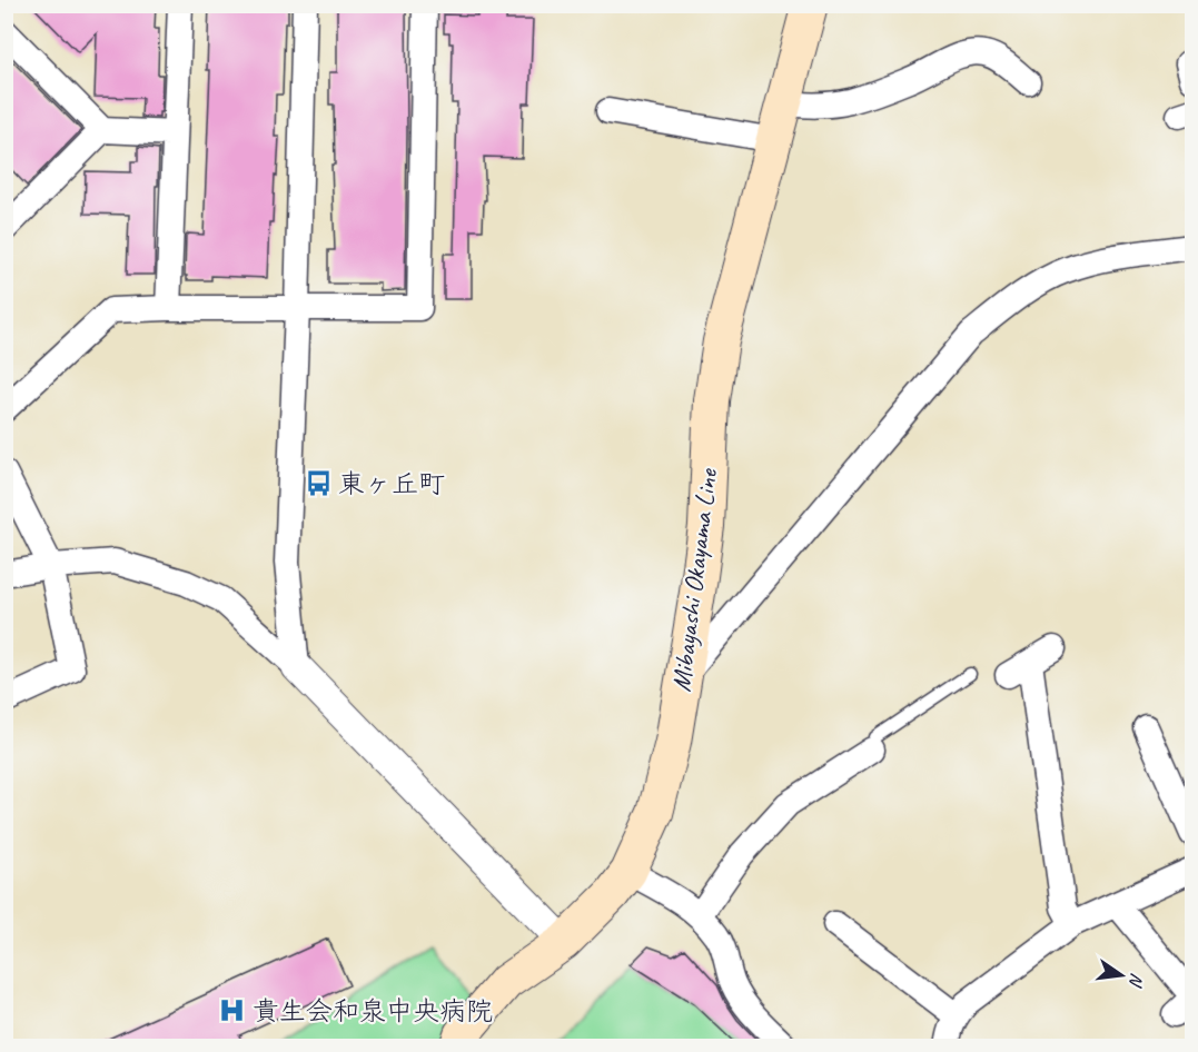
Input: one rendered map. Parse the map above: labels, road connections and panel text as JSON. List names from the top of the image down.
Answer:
{
  "streets": {
    "main road": ["Mibayashi Okayama Line"]
  },
  "places": {
    "bus stop": ["東ヶ丘町"],
    "hospital": ["貴生会和泉中央病院"]
  },
  "north": "right"
}
